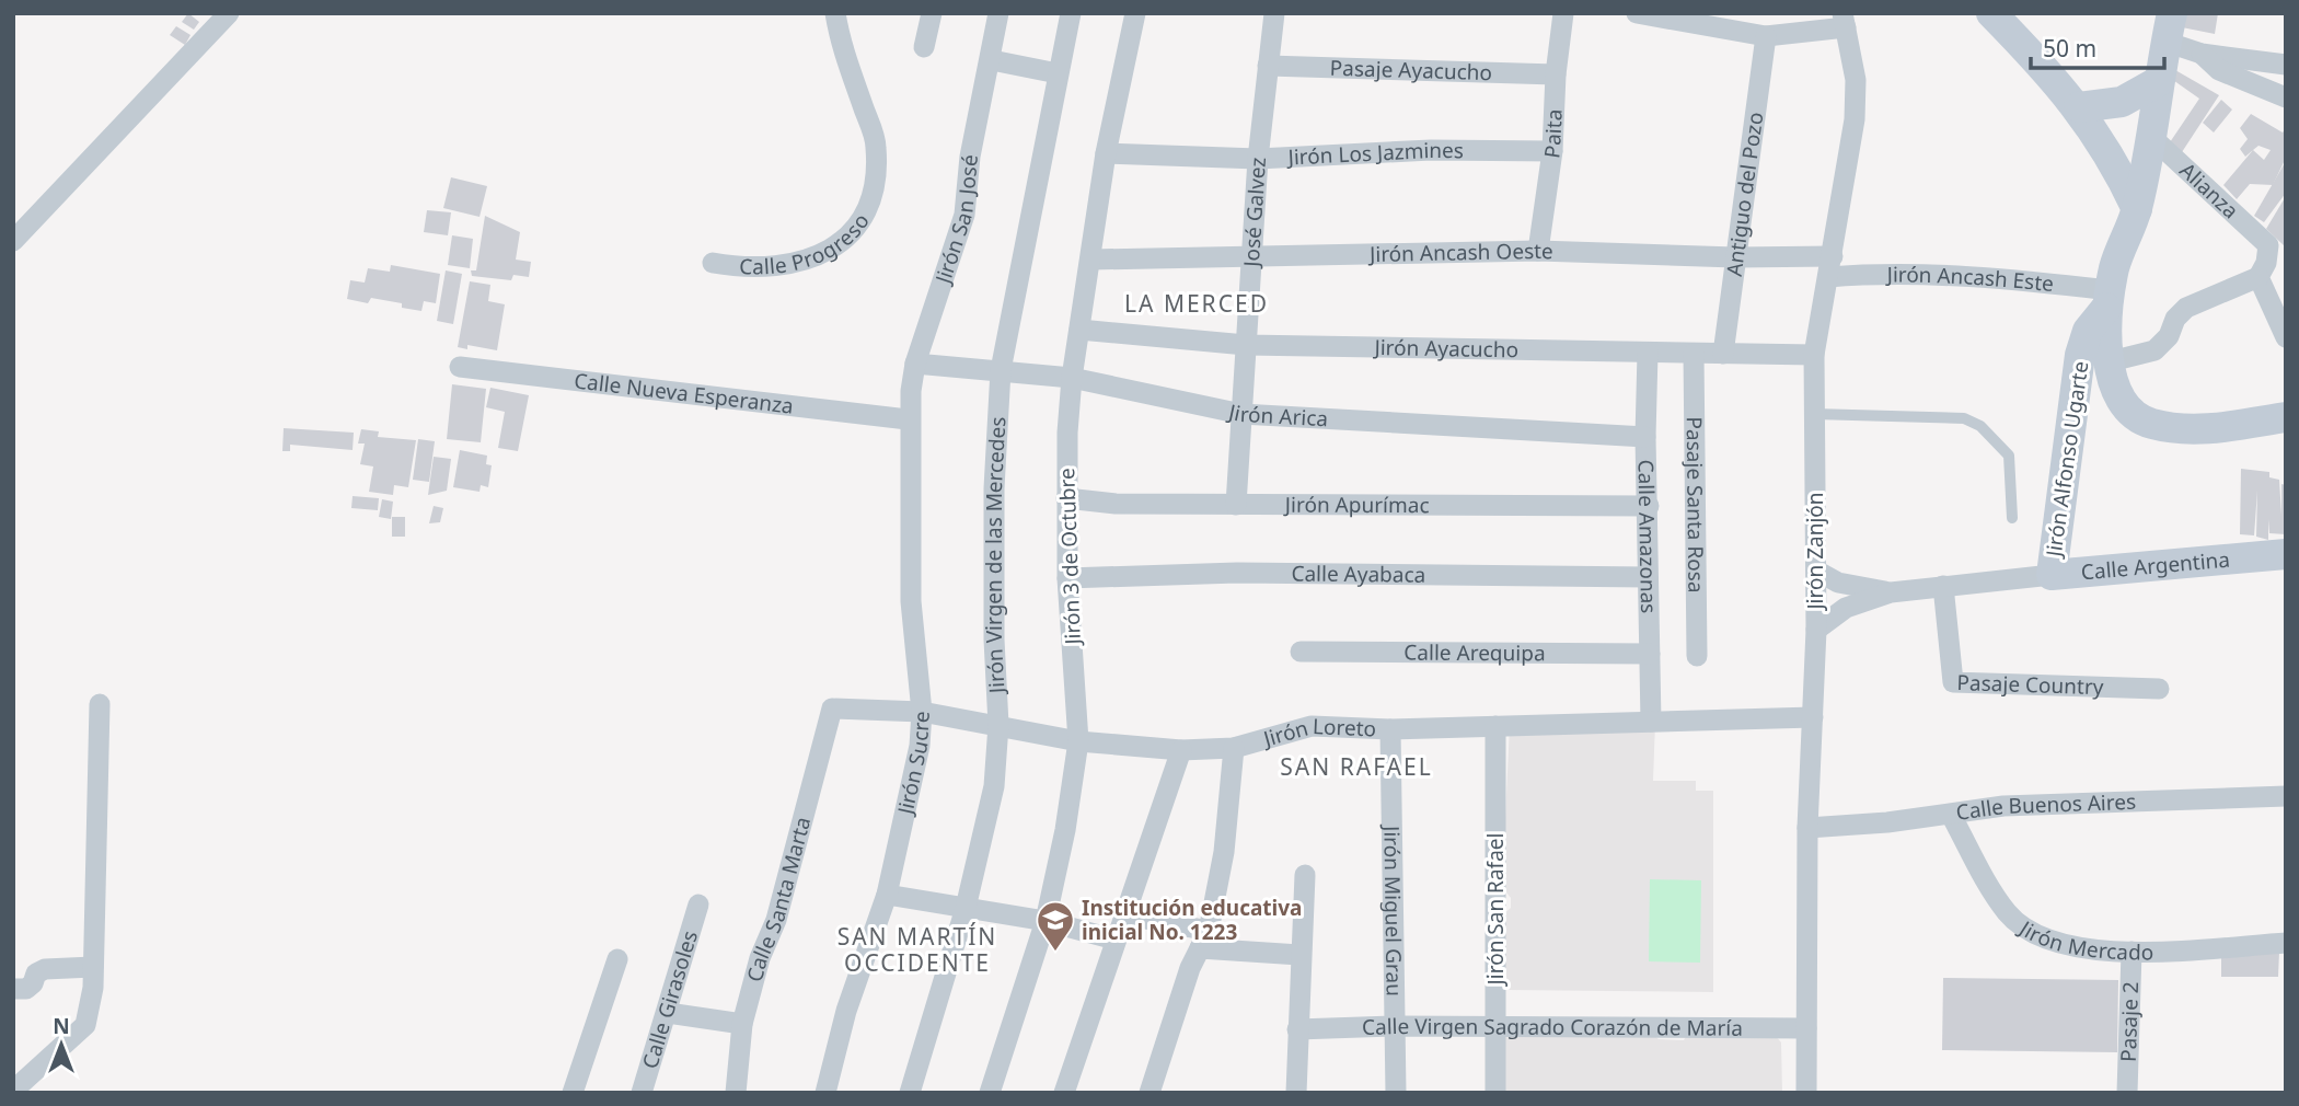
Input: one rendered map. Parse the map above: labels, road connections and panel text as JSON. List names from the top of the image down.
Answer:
{
  "streets": {
    "main road": ["Jirón Alfonso Ugarte", "Calle Argentina"],
    "street": [
      "Pasaje Ayacucho",
      "Paita",
      "Jirón Los Jazmines",
      "Alianza",
      "Antiguo del Pozo",
      "José Galvez",
      "Jirón San José",
      "Calle Progreso",
      "Jirón Ancash Oeste",
      "Jirón Ancash Este",
      "Jirón Ayacucho",
      "Calle Nueva Esperanza",
      "Jirón Arica",
      "Jirón Apurímac",
      "Pasaje Santa Rosa",
      "Calle Amazonas",
      "Jirón Zanjón",
      "Jirón Virgen de las Mercedes",
      "Jirón 3 de Octubre",
      "Calle Ayabaca",
      "Calle Arequipa",
      "Pasaje Country",
      "Jirón Loreto",
      "Jirón Sucre",
      "Calle Buenos Aires",
      "Calle Santa Marta",
      "Jirón San Rafael",
      "Jirón Miguel Grau",
      "Jirón Mercado",
      "Calle Girasoles",
      "Pasaje 2",
      "Calle Virgen Sagrado Corazón de María"
    ]
  },
  "crossings": [
    ["Pasaje Ayacucho", "Paita"],
    ["Pasaje Ayacucho", "José Galvez"],
    ["Paita", "Jirón Los Jazmines"],
    ["Paita", "Jirón Ancash Oeste"],
    ["Jirón Los Jazmines", "José Galvez"],
    ["Jirón Los Jazmines", "Jirón 3 de Octubre"],
    ["Alianza", "Jirón Alfonso Ugarte"],
    ["Antiguo del Pozo", "Jirón Ancash Oeste"],
    ["Antiguo del Pozo", "Jirón Ayacucho"],
    ["José Galvez", "Jirón Ancash Oeste"],
    ["José Galvez", "Jirón Ayacucho"],
    ["José Galvez", "Jirón Arica"],
    ["José Galvez", "Jirón Apurímac"],
    ["Jirón San José", "Calle Nueva Esperanza"],
    ["Jirón San José", "Jirón Arica"],
    ["Jirón San José", "Jirón Sucre"],
    ["Jirón Ancash Oeste", "Jirón Ancash Este"],
    ["Jirón Ancash Oeste", "Jirón Zanjón"],
    ["Jirón Ancash Oeste", "Jirón 3 de Octubre"],
    ["Jirón Ancash Este", "Jirón Alfonso Ugarte"],
    ["Jirón Ancash Este", "Jirón Zanjón"],
    ["Jirón Ayacucho", "Pasaje Santa Rosa"],
    ["Jirón Ayacucho", "Calle Amazonas"],
    ["Jirón Ayacucho", "Jirón Zanjón"],
    ["Jirón Ayacucho", "Jirón 3 de Octubre"],
    ["Calle Nueva Esperanza", "Jirón Sucre"],
    ["Jirón Arica", "Calle Amazonas"],
    ["Jirón Arica", "Jirón Virgen de las Mercedes"],
    ["Jirón Arica", "Jirón 3 de Octubre"],
    ["Jirón Alfonso Ugarte", "Calle Argentina"],
    ["Jirón Apurímac", "Calle Amazonas"],
    ["Jirón Apurímac", "Jirón 3 de Octubre"],
    ["Calle Amazonas", "Calle Ayabaca"],
    ["Calle Amazonas", "Calle Arequipa"],
    ["Calle Amazonas", "Jirón Loreto"],
    ["Jirón Zanjón", "Calle Argentina"],
    ["Jirón Zanjón", "Jirón Loreto"],
    ["Jirón Zanjón", "Calle Buenos Aires"],
    ["Jirón Zanjón", "Calle Virgen Sagrado Corazón de María"],
    ["Jirón Virgen de las Mercedes", "Jirón Loreto"],
    ["Jirón 3 de Octubre", "Calle Ayabaca"],
    ["Jirón 3 de Octubre", "Jirón Loreto"],
    ["Calle Argentina", "Pasaje Country"],
    ["Jirón Loreto", "Jirón Sucre"],
    ["Jirón Loreto", "Calle Santa Marta"],
    ["Jirón Loreto", "Jirón San Rafael"],
    ["Jirón Loreto", "Jirón Miguel Grau"],
    ["Calle Buenos Aires", "Jirón Mercado"],
    ["Jirón San Rafael", "Calle Virgen Sagrado Corazón de María"],
    ["Jirón Miguel Grau", "Calle Virgen Sagrado Corazón de María"],
    ["Jirón Mercado", "Pasaje 2"]
  ],
  "districts": ["LA MERCED", "SAN RAFAEL", "SAN MARTÍN OCCIDENTE"],
  "places": {
    "school or university": ["Institución educativa inicial No. 1223"]
  },
  "scale_bar": "50 m",
  "north": "top"
}
